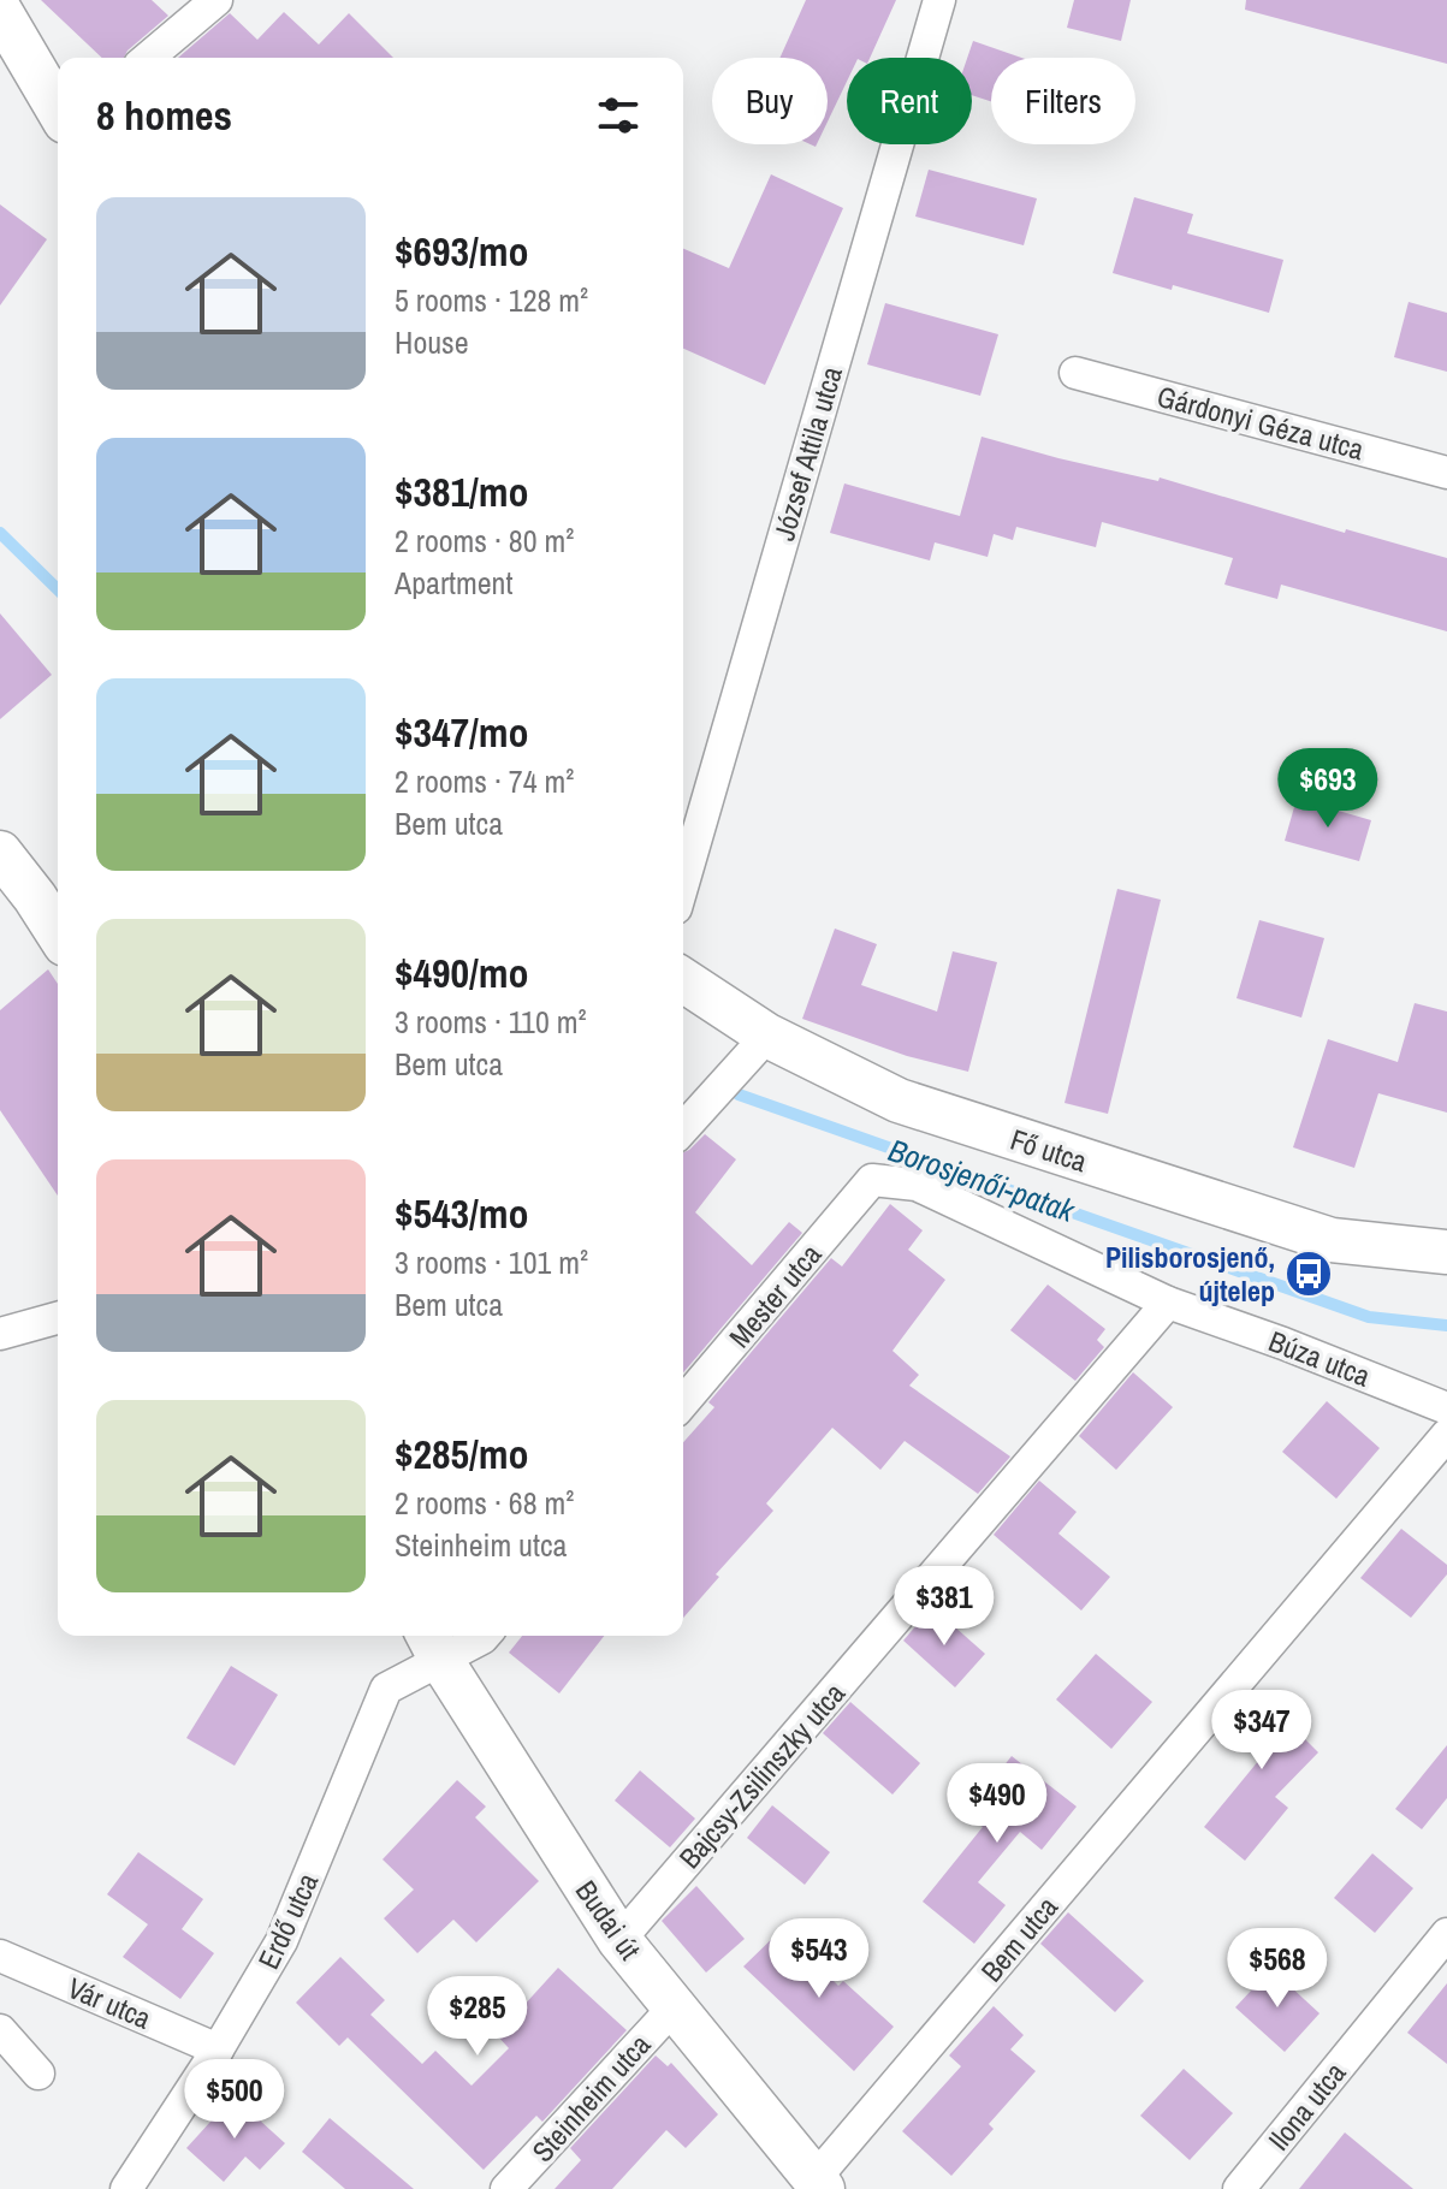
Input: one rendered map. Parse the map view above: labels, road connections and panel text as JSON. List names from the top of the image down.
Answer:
{
  "streets": {
    "street": [
      "Gárdonyi Géza utca",
      "József Attila utca",
      "Fő utca",
      "Mester utca",
      "Búza utca",
      "Bajcsy-Zsilinszky utca",
      "Budai út",
      "Erdő utca",
      "Bem utca",
      "Vár utca",
      "Steinheim utca",
      "Ilona utca"
    ]
  },
  "crossings": [
    ["Mester utca", "Búza utca"],
    ["Búza utca", "Bajcsy-Zsilinszky utca"],
    ["Bajcsy-Zsilinszky utca", "Budai út"],
    ["Budai út", "Erdő utca"],
    ["Budai út", "Bem utca"],
    ["Budai út", "Steinheim utca"],
    ["Erdő utca", "Vár utca"]
  ],
  "water": ["Borosjenői-patak"],
  "places": {
    "bus stop": ["Pilisborosjenő, újtelep"]
  },
  "page": {
    "chip": ["Buy", "Rent", "Filters"],
    "heading": "8 homes",
    "list": [
      {
        "name": "$693/mo",
        "note": "5 rooms · 128 m² · House"
      },
      {
        "name": "$381/mo",
        "note": "2 rooms · 80 m² · Apartment"
      },
      {
        "name": "$347/mo",
        "note": "2 rooms · 74 m² · Bem utca"
      },
      {
        "name": "$490/mo",
        "note": "3 rooms · 110 m² · Bem utca"
      },
      {
        "name": "$543/mo",
        "note": "3 rooms · 101 m² · Bem utca"
      },
      {
        "name": "$285/mo",
        "note": "2 rooms · 68 m² · Steinheim utca"
      }
    ],
    "price": [
      "$693",
      "$381",
      "$347",
      "$490",
      "$543",
      "$568",
      "$285",
      "$500"
    ]
  }
}
